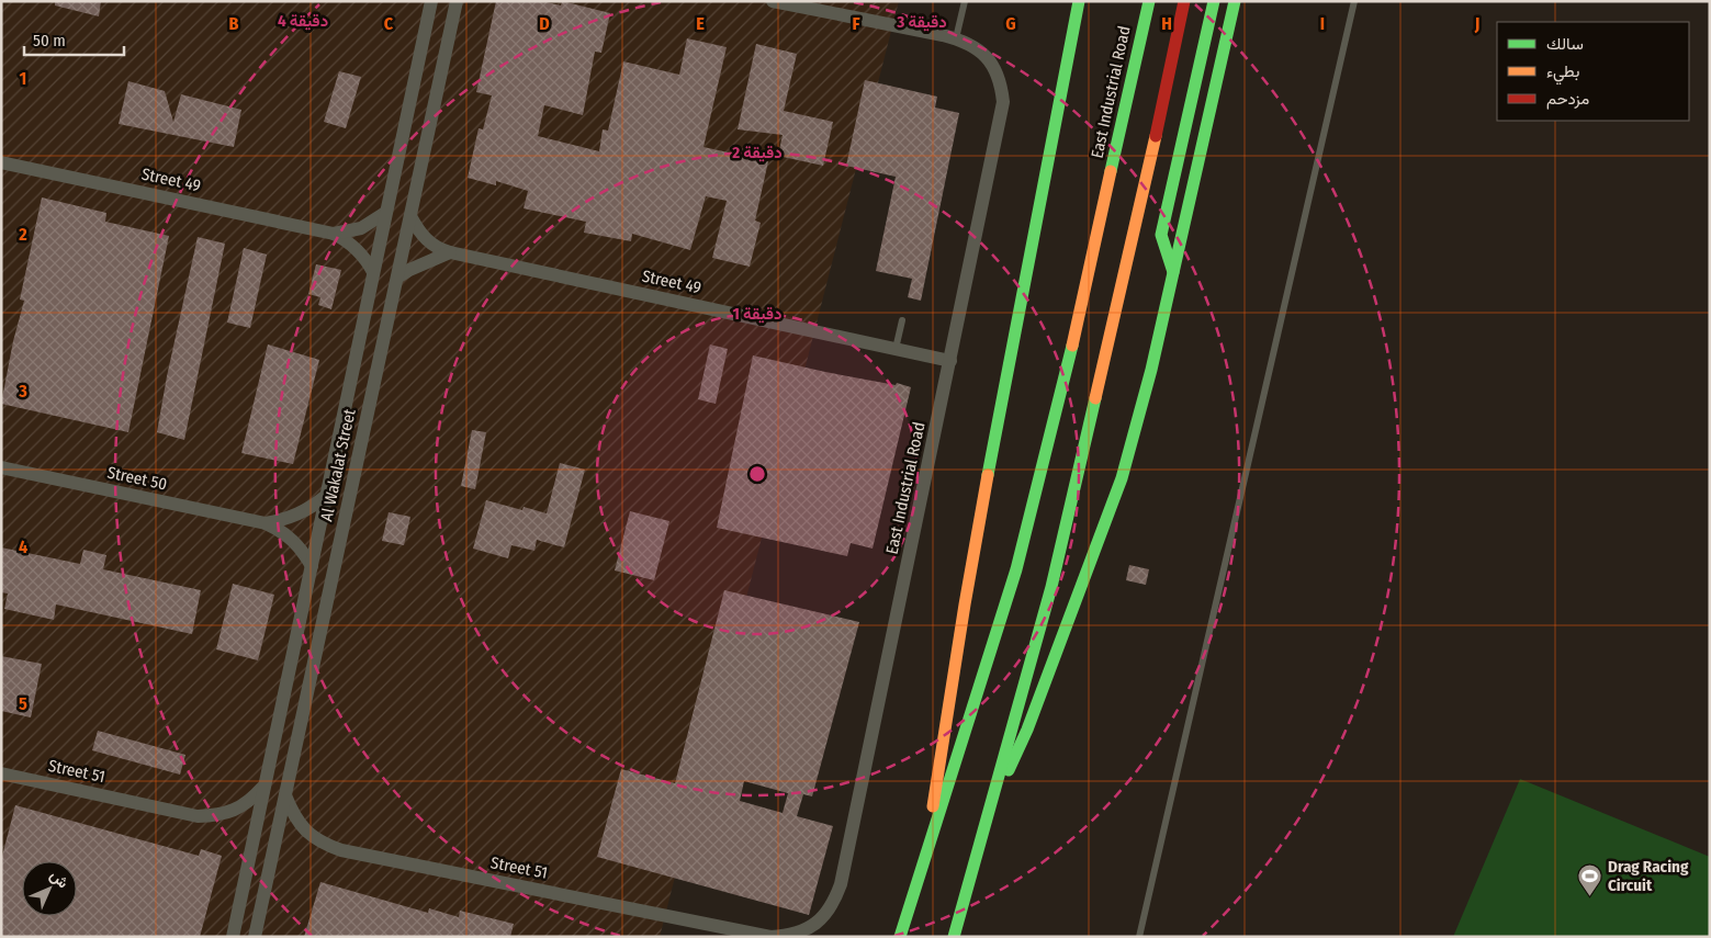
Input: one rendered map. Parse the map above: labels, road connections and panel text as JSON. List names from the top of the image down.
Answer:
{
  "streets": {
    "main road": ["East Industrial Road"],
    "street": [
      "Street 49",
      "Al Wakalat Street",
      "Street 50",
      "Street 51"
    ]
  },
  "crossings": [
    ["East Industrial Road", "Street 49"],
    ["East Industrial Road", "Street 51"],
    ["Street 49", "Al Wakalat Street"],
    ["Al Wakalat Street", "Street 50"],
    ["Al Wakalat Street", "Street 51"]
  ],
  "places": {
    "sports": ["Drag Racing Circuit"]
  },
  "legend": ["سالك", "بطيء", "مزدحم"],
  "scale_bar": "50 m",
  "north": "top right",
  "grid": {
    "columns": [
      "B",
      "C",
      "D",
      "E",
      "F",
      "G",
      "H",
      "I",
      "J"
    ],
    "rows": [
      "1",
      "2",
      "3",
      "4",
      "5"
    ]
  },
  "rings": [
    "4 دقيقة",
    "3 دقيقة",
    "2 دقيقة",
    "1 دقيقة"
  ]
}
